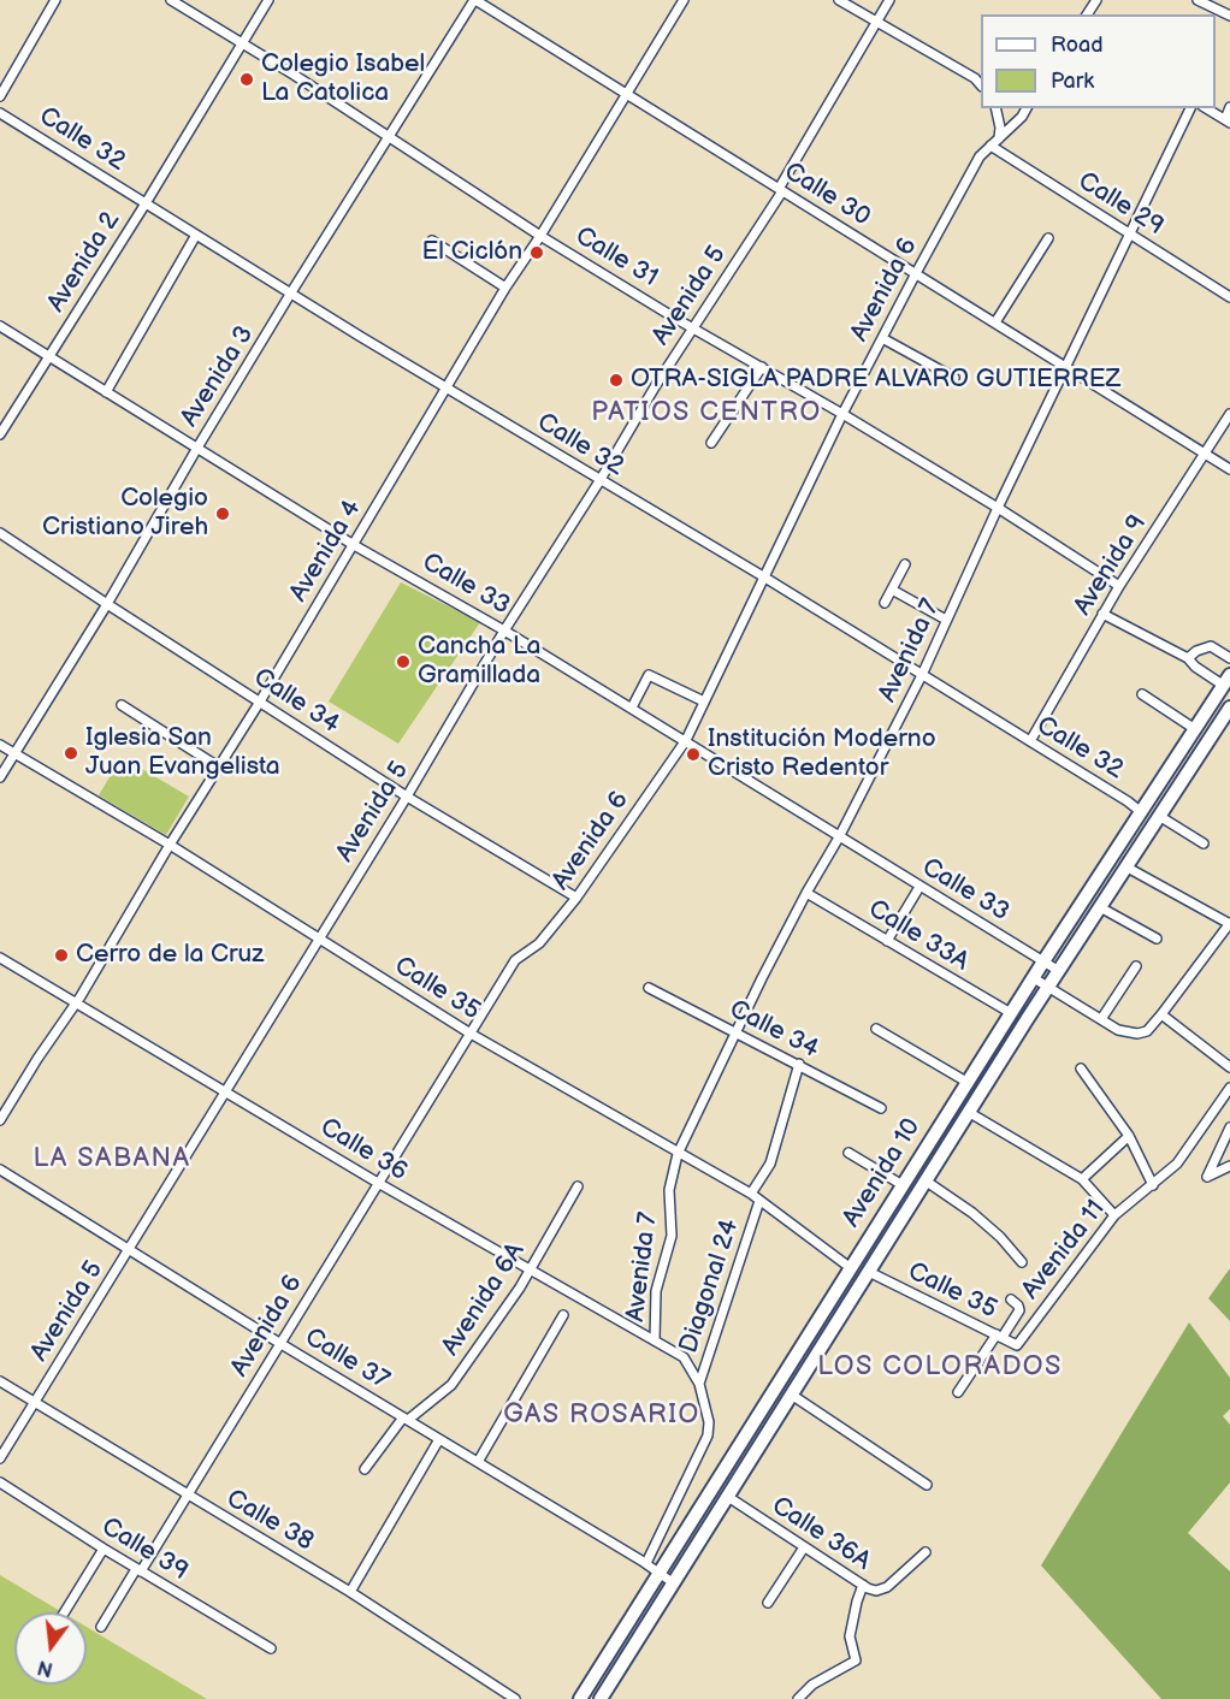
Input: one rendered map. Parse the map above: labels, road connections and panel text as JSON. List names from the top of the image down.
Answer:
{
  "streets": {
    "main road": ["Avenida 10"],
    "street": [
      "Calle 32",
      "Calle 30",
      "Calle 29",
      "Calle 31",
      "Avenida 2",
      "Avenida 6",
      "Avenida 5",
      "Avenida 3",
      "Avenida 4",
      "Avenida 9",
      "Calle 33",
      "Avenida 7",
      "Calle 34",
      "Calle 33A",
      "Calle 35",
      "Calle 36",
      "Avenida 11",
      "Diagonal 24",
      "Avenida 6A",
      "Calle 37",
      "Calle 38",
      "Calle 36A",
      "Calle 39"
    ]
  },
  "crossings": [
    ["Calle 32", "Avenida 2"],
    ["Calle 32", "Avenida 6"],
    ["Calle 32", "Avenida 5"],
    ["Calle 32", "Avenida 3"],
    ["Calle 32", "Avenida 4"],
    ["Calle 32", "Avenida 9"],
    ["Calle 32", "Avenida 7"],
    ["Calle 32", "Avenida 10"],
    ["Calle 30", "Avenida 6"],
    ["Calle 30", "Avenida 5"],
    ["Calle 30", "Avenida 3"],
    ["Calle 30", "Avenida 4"],
    ["Calle 30", "Avenida 9"],
    ["Calle 30", "Avenida 7"],
    ["Calle 29", "Avenida 6"],
    ["Calle 29", "Avenida 7"],
    ["Calle 31", "Avenida 2"],
    ["Calle 31", "Avenida 6"],
    ["Calle 31", "Avenida 5"],
    ["Calle 31", "Avenida 3"],
    ["Calle 31", "Avenida 4"],
    ["Calle 31", "Avenida 9"],
    ["Calle 31", "Avenida 7"],
    ["Avenida 2", "Calle 33"],
    ["Avenida 6", "Calle 33"],
    ["Avenida 6", "Calle 34"],
    ["Avenida 6", "Calle 35"],
    ["Avenida 6", "Calle 36"],
    ["Avenida 6", "Calle 37"],
    ["Avenida 6", "Calle 38"],
    ["Avenida 6", "Calle 39"],
    ["Avenida 5", "Calle 33"],
    ["Avenida 5", "Calle 34"],
    ["Avenida 5", "Calle 35"],
    ["Avenida 5", "Calle 36"],
    ["Avenida 5", "Calle 37"],
    ["Avenida 5", "Calle 38"],
    ["Avenida 3", "Calle 33"],
    ["Avenida 3", "Calle 34"],
    ["Avenida 3", "Calle 35"],
    ["Avenida 4", "Calle 33"],
    ["Avenida 4", "Calle 34"],
    ["Avenida 4", "Calle 35"],
    ["Avenida 4", "Calle 36"],
    ["Calle 33", "Avenida 7"],
    ["Calle 33", "Avenida 10"],
    ["Avenida 7", "Calle 34"],
    ["Avenida 7", "Calle 33A"],
    ["Avenida 7", "Calle 35"],
    ["Avenida 7", "Calle 36"],
    ["Calle 33A", "Avenida 10"],
    ["Calle 35", "Avenida 10"],
    ["Calle 35", "Avenida 11"],
    ["Calle 35", "Diagonal 24"],
    ["Calle 36", "Diagonal 24"],
    ["Calle 36", "Avenida 6A"],
    ["Avenida 10", "Calle 37"],
    ["Avenida 10", "Calle 36A"],
    ["Avenida 6A", "Calle 37"]
  ],
  "districts": [
    "PATIOS CENTRO",
    "LA SABANA",
    "LOS COLORADOS",
    "GAS ROSARIO"
  ],
  "places": [
    "Colegio Isabel La Catolica",
    "El Ciclón",
    "OTRA-SIGLA PADRE ALVARO GUTIERREZ",
    "Colegio Cristiano Jireh",
    "Cancha La Gramillada",
    "Iglesia San Juan Evangelista",
    "Institución Moderno Cristo Redentor",
    "Cerro de la Cruz"
  ],
  "legend": ["Road", "Park"],
  "north": "bottom"
}
